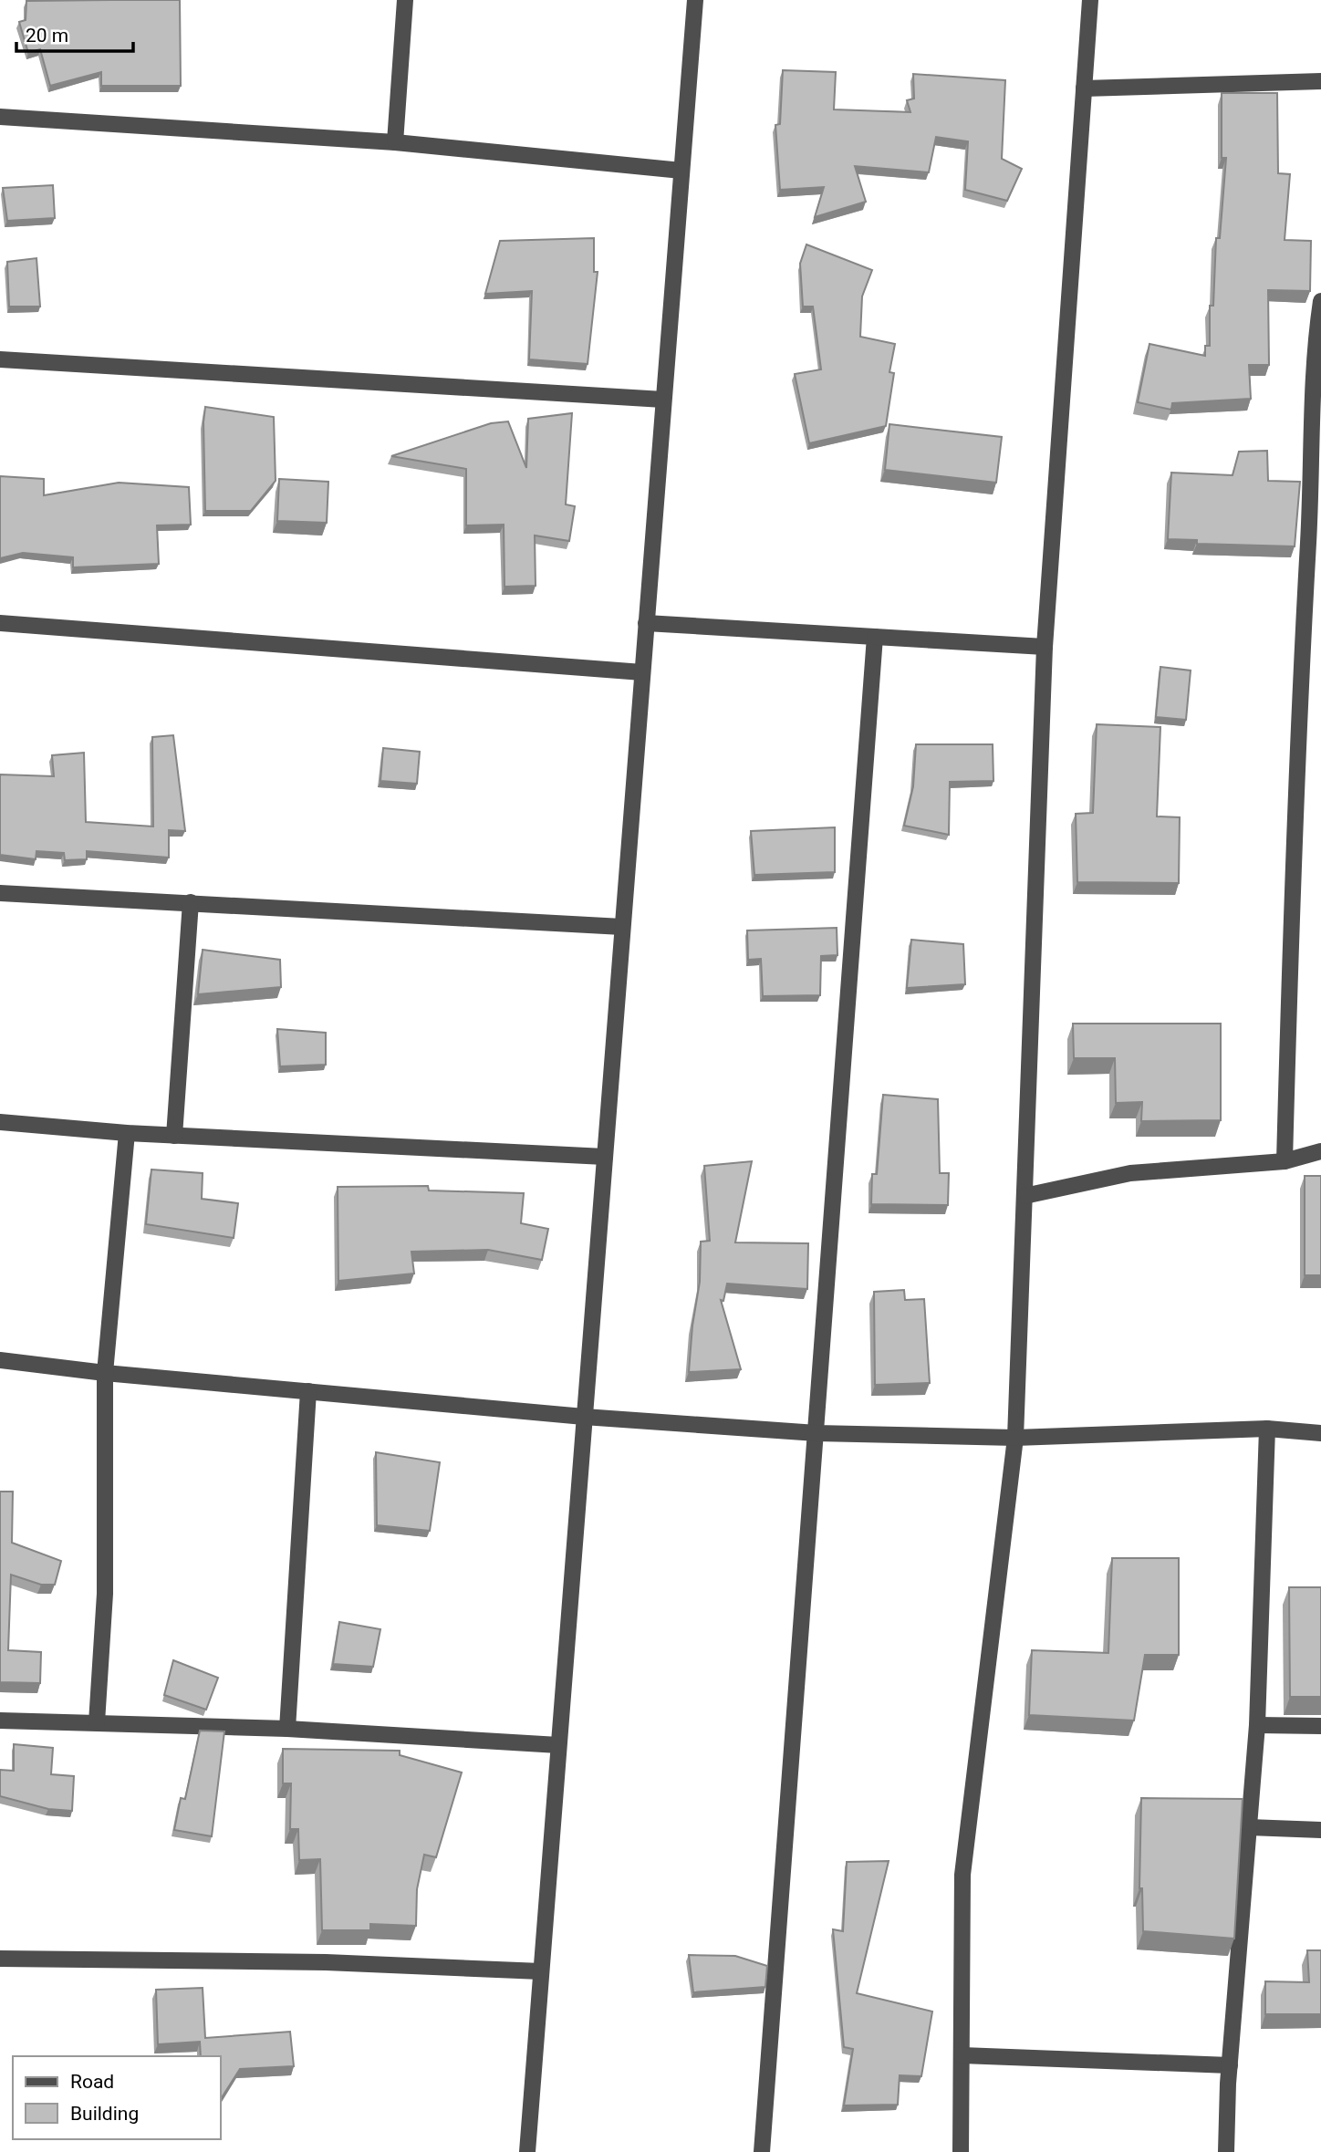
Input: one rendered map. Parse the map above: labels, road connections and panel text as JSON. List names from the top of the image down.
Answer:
{
  "legend": ["Road", "Building"],
  "scale_bar": "20 m"
}
